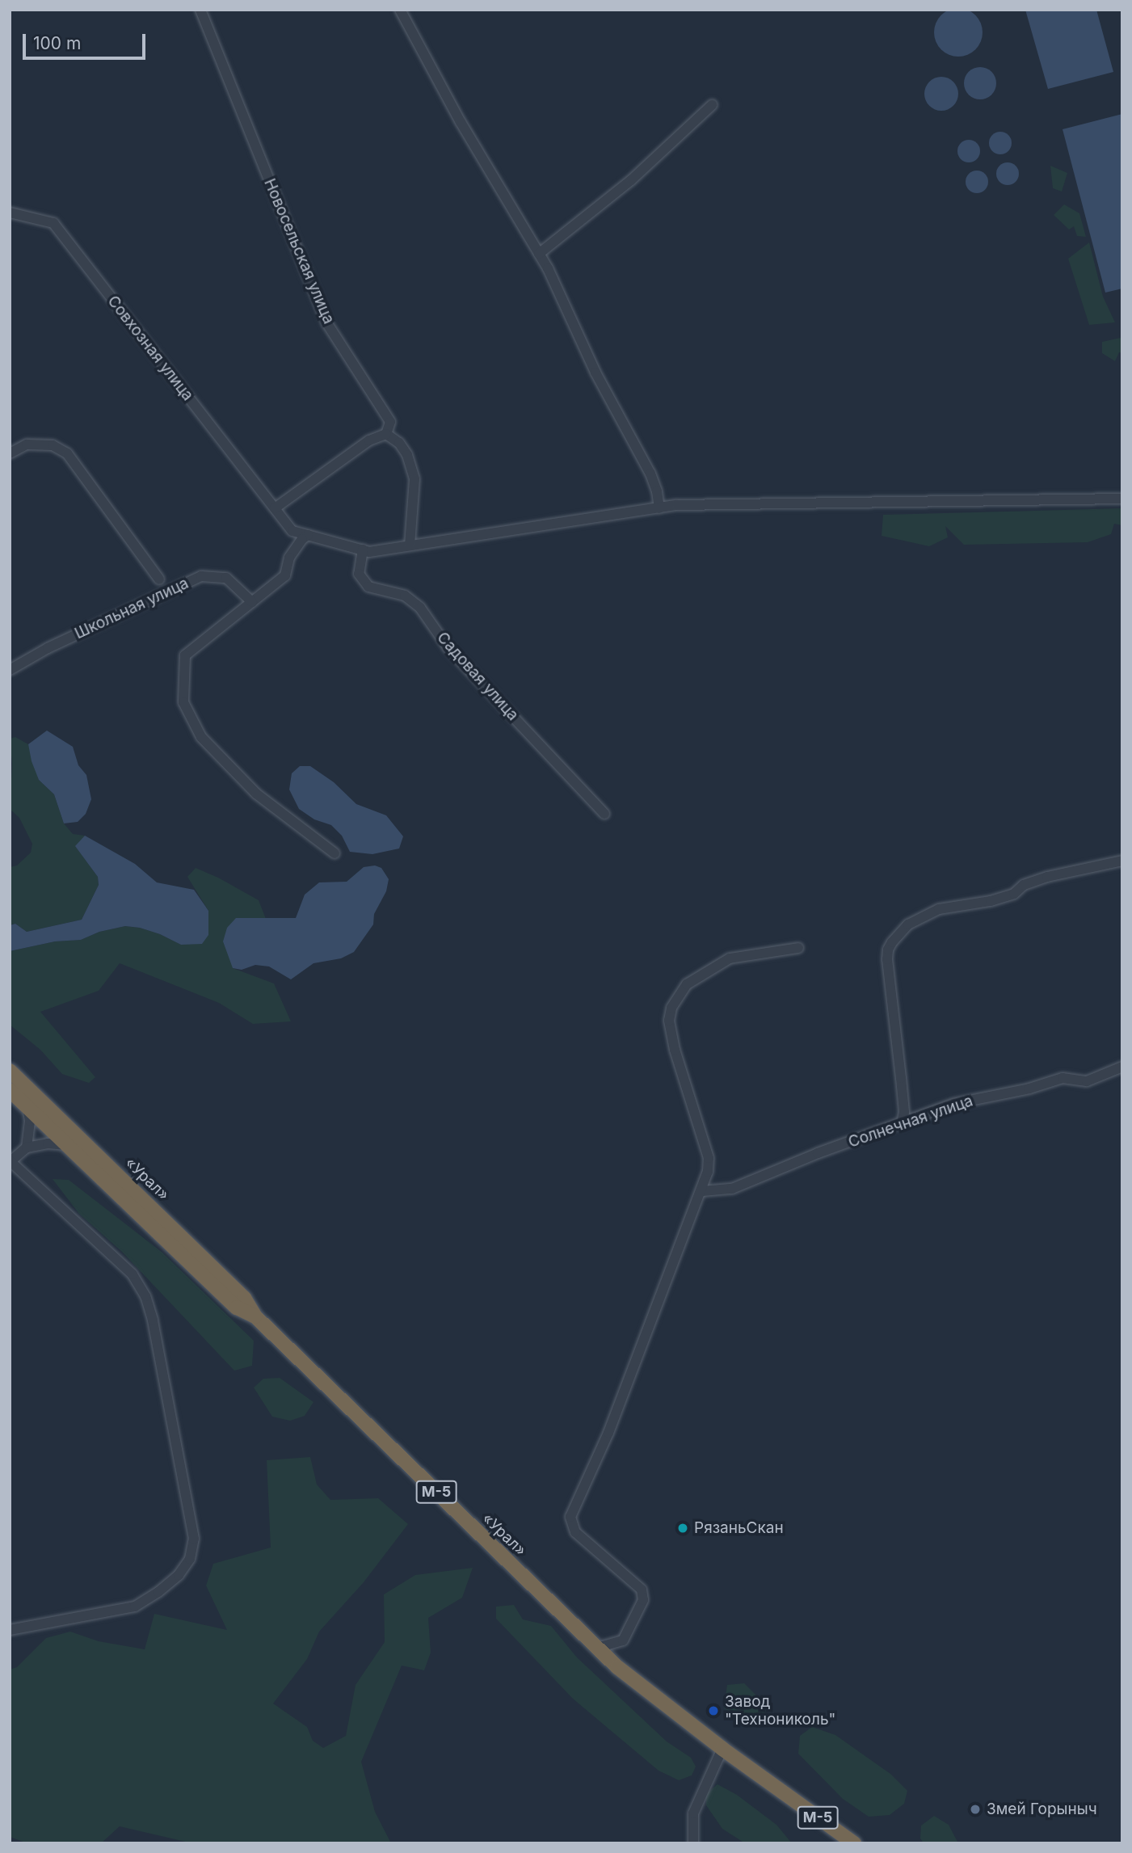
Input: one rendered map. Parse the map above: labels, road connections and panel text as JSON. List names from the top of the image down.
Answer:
{
  "streets": {
    "highway": ["«Урал»", "М-5"],
    "street": [
      "Новосельская улица",
      "Совхозная улица",
      "Школьная улица",
      "Садовая улица",
      "Солнечная улица"
    ]
  },
  "crossings": [
    ["Совхозная улица", "Садовая улица"]
  ],
  "places": ["РязаньСкан", "Завод \"Технониколь\"", "Змей Горыныч"],
  "scale_bar": "100 m"
}
